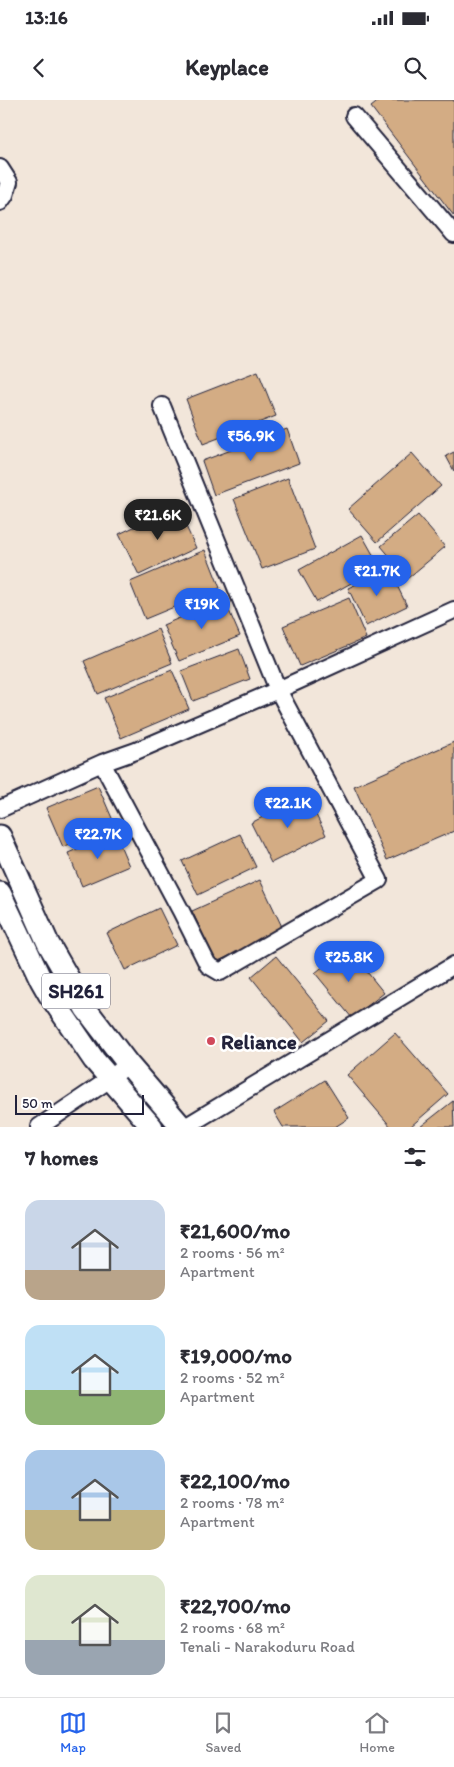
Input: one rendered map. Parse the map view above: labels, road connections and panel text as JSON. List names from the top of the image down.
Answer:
{
  "streets": {
    "main road": ["SH261"]
  },
  "places": ["Reliance"],
  "scale_bar": "50 m",
  "page": {
    "status": "13:16",
    "header": "Keyplace",
    "price": [
      "₹56.9K",
      "₹21.6K",
      "₹21.7K",
      "₹19K",
      "₹22.1K",
      "₹22.7K",
      "₹25.8K"
    ],
    "scale": "50 m",
    "heading": "7 homes",
    "list": [
      {
        "name": "₹21,600/mo",
        "note": "2 rooms · 56 m² · Apartment"
      },
      {
        "name": "₹19,000/mo",
        "note": "2 rooms · 52 m² · Apartment"
      },
      {
        "name": "₹22,100/mo",
        "note": "2 rooms · 78 m² · Apartment"
      },
      {
        "name": "₹22,700/mo",
        "note": "2 rooms · 68 m² · Tenali - Narakoduru Road"
      }
    ],
    "tabs": ["Map", "Saved", "Home"]
  }
}
